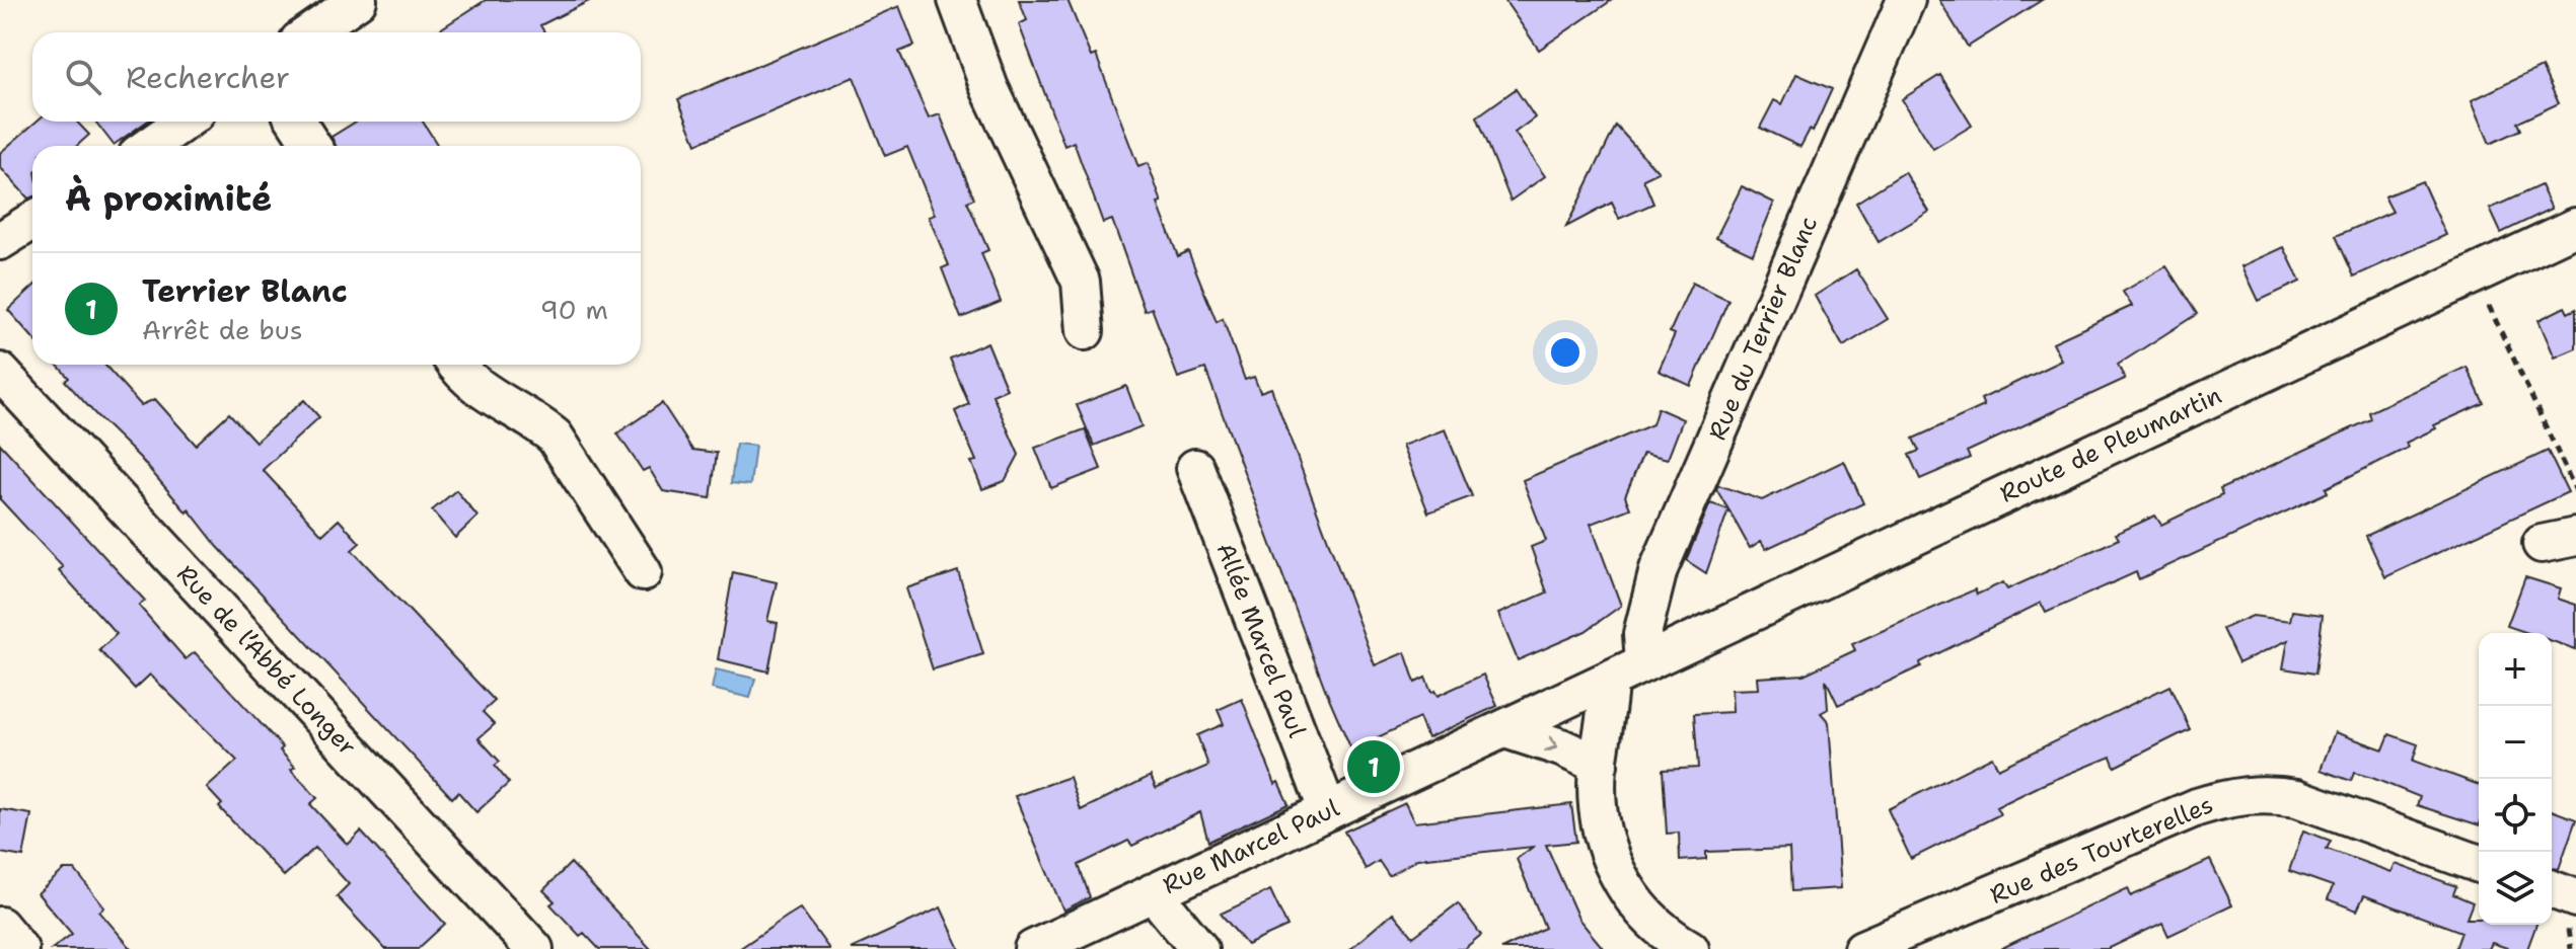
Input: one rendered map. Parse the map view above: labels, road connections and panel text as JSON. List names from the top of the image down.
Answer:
{
  "streets": {
    "street": [
      "Rue du Terrier Blanc",
      "Route de Pleumartin",
      "Allée Marcel Paul",
      "Rue de l’Abbé Longer",
      "Rue Marcel Paul",
      "Rue des Tourterelles"
    ]
  },
  "crossings": [
    ["Rue du Terrier Blanc", "Route de Pleumartin"],
    ["Rue du Terrier Blanc", "Rue Marcel Paul"],
    ["Route de Pleumartin", "Rue Marcel Paul"],
    ["Allée Marcel Paul", "Rue Marcel Paul"]
  ],
  "page": {
    "search": "Rechercher",
    "heading": "À proximité",
    "list": [
      {
        "mark": "1",
        "name": "Terrier Blanc",
        "note": "Arrêt de bus",
        "value": "90 m"
      }
    ],
    "map_buttons": ["+", "−"],
    "pins": "1"
  }
}
